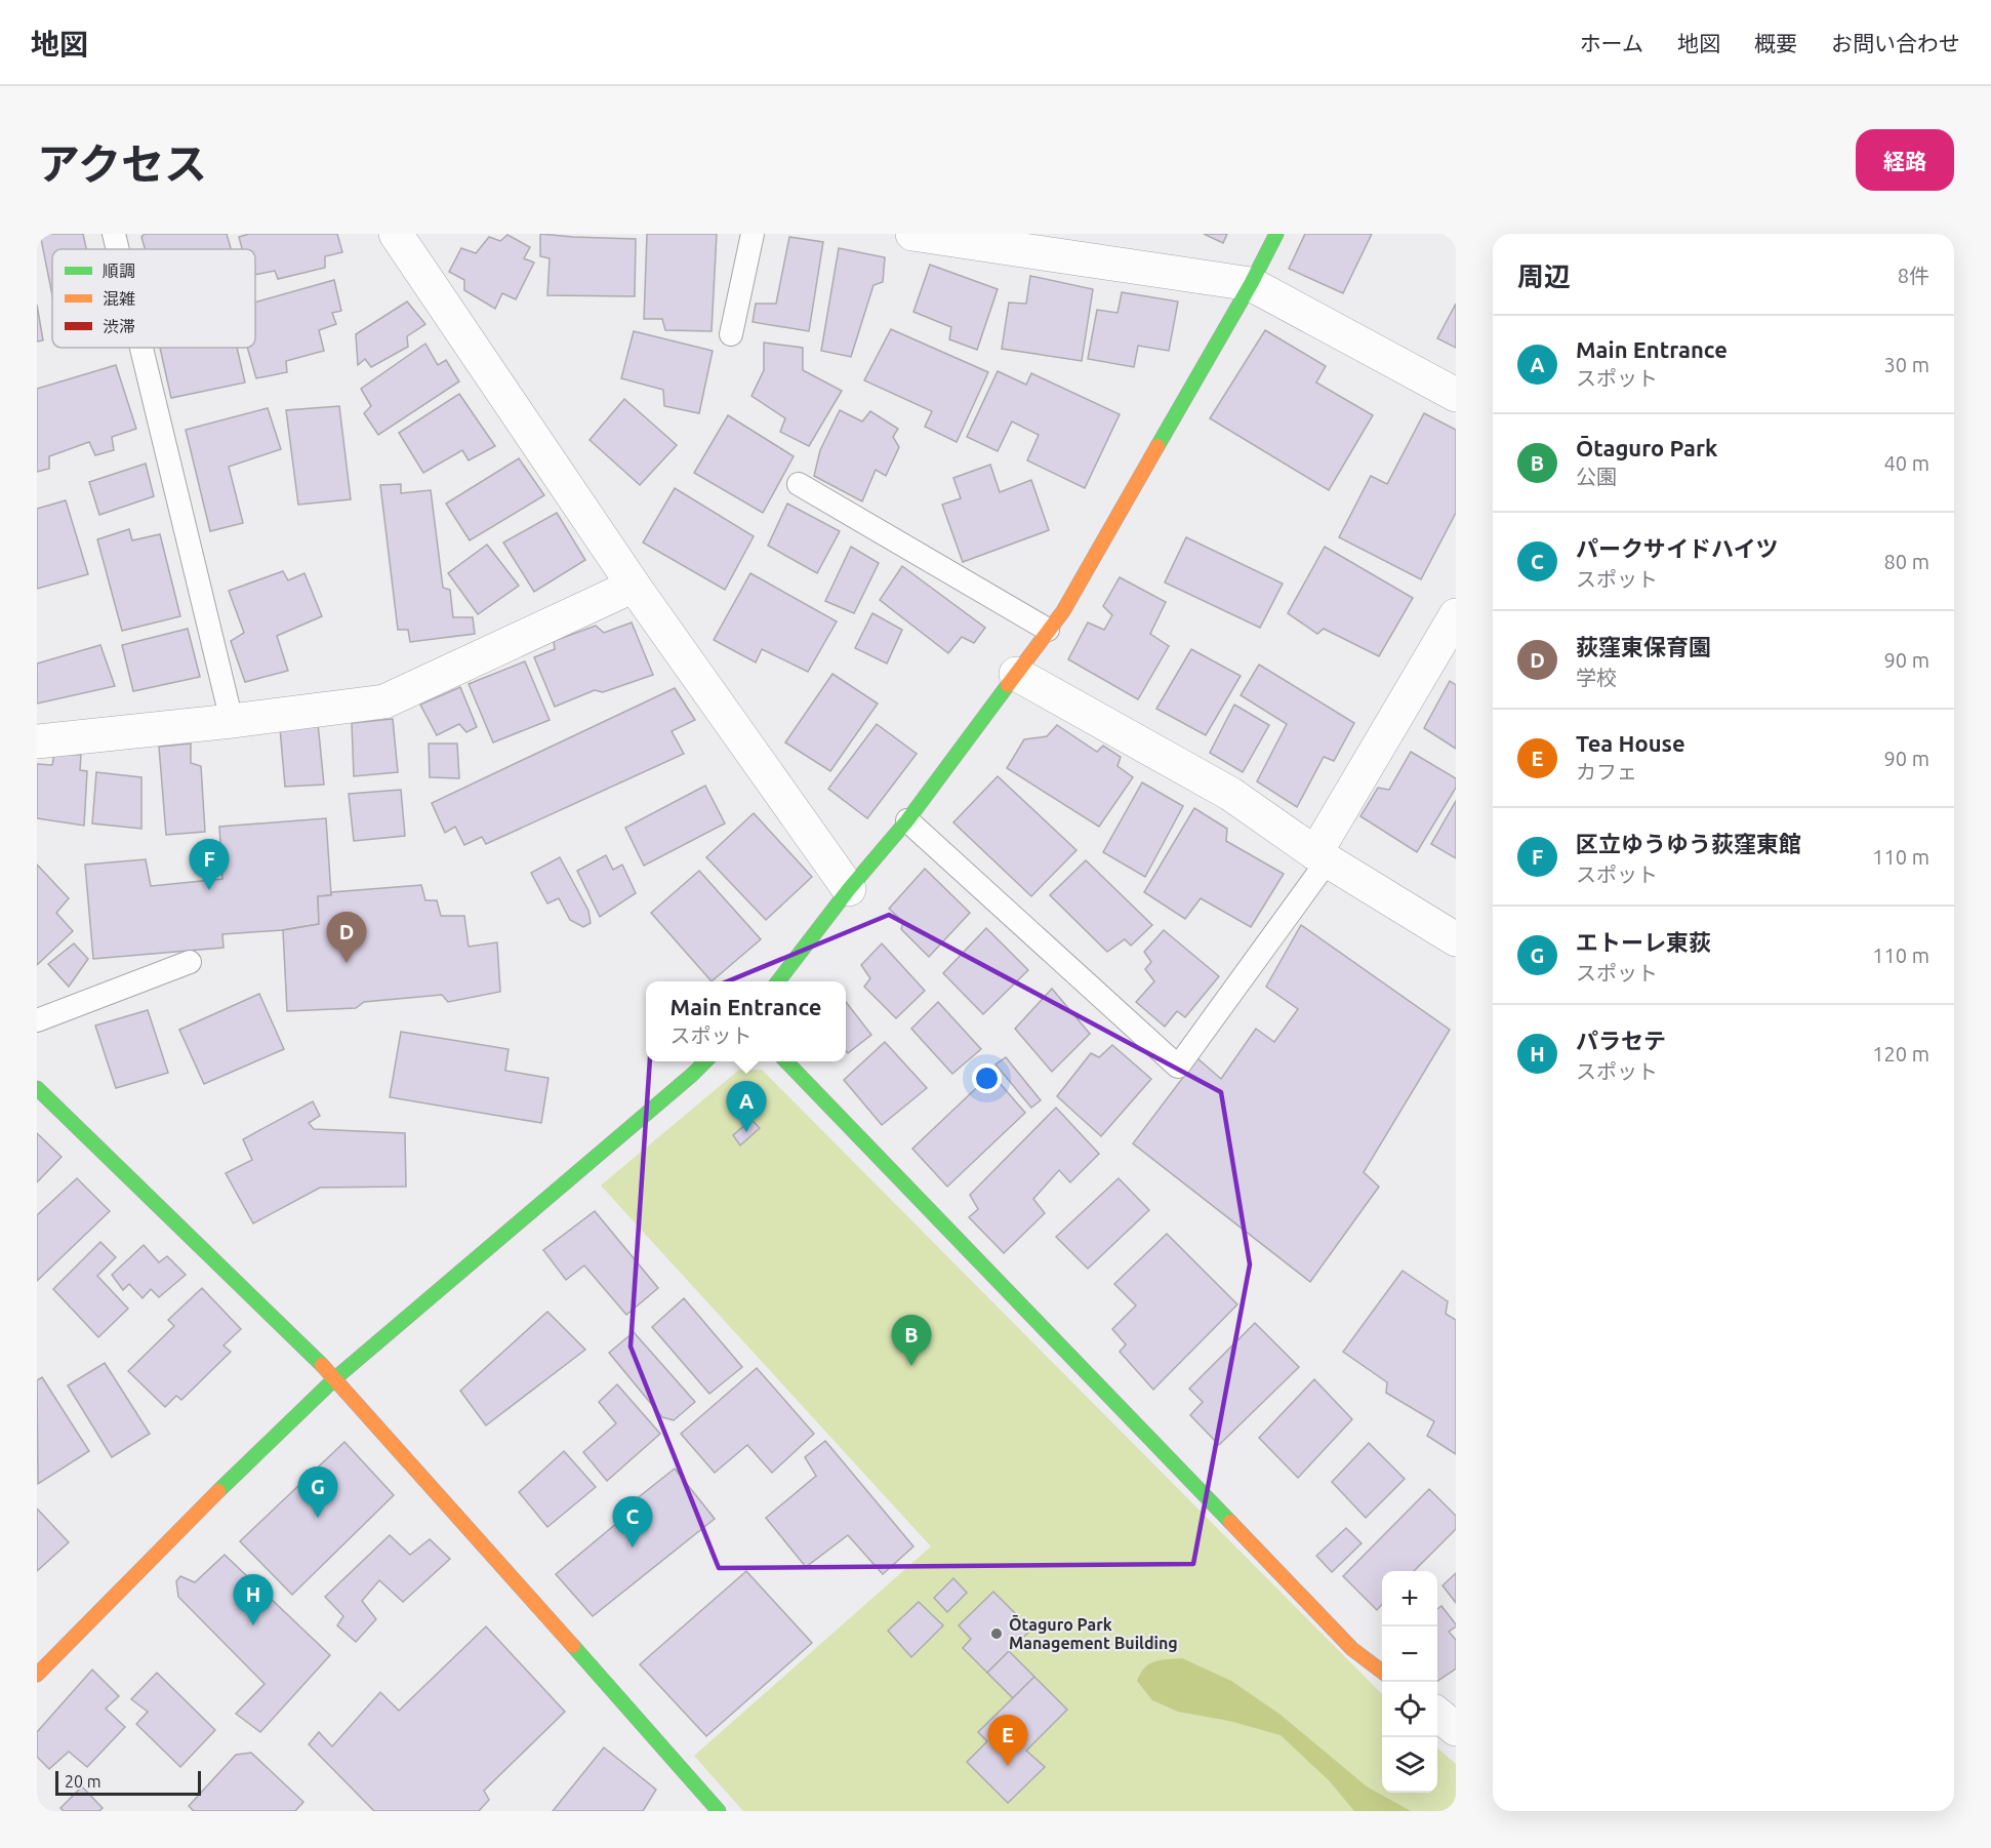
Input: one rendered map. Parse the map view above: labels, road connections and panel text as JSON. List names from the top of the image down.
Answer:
{
  "places": ["Ōtaguro Park Management Building"],
  "legend": ["順調", "混雑", "渋滞"],
  "scale_bar": "20 m",
  "page": {
    "header": "地図",
    "nav": [
      "ホーム",
      "地図",
      "概要",
      "お問い合わせ"
    ],
    "title": "アクセス",
    "buttons": "経路",
    "heading": ["周辺", "8件"],
    "list": [
      {
        "mark": "A",
        "name": "Main Entrance",
        "note": "スポット",
        "value": "30 m"
      },
      {
        "mark": "B",
        "name": "Ōtaguro Park",
        "note": "公園",
        "value": "40 m"
      },
      {
        "mark": "C",
        "name": "パークサイドハイツ",
        "note": "スポット",
        "value": "80 m"
      },
      {
        "mark": "D",
        "name": "荻窪東保育園",
        "note": "学校",
        "value": "90 m"
      },
      {
        "mark": "E",
        "name": "Tea House",
        "note": "カフェ",
        "value": "90 m"
      },
      {
        "mark": "F",
        "name": "区立ゆうゆう荻窪東館",
        "note": "スポット",
        "value": "110 m"
      },
      {
        "mark": "G",
        "name": "エトーレ東荻",
        "note": "スポット",
        "value": "110 m"
      },
      {
        "mark": "H",
        "name": "パラセテ",
        "note": "スポット",
        "value": "120 m"
      }
    ],
    "pins": [
      "F",
      "D",
      "A",
      "B",
      "G",
      "C",
      "H",
      "E"
    ],
    "popup": ["Main Entrance", "スポット"],
    "map_buttons": ["+", "−"],
    "scale": "20 m"
  }
}
